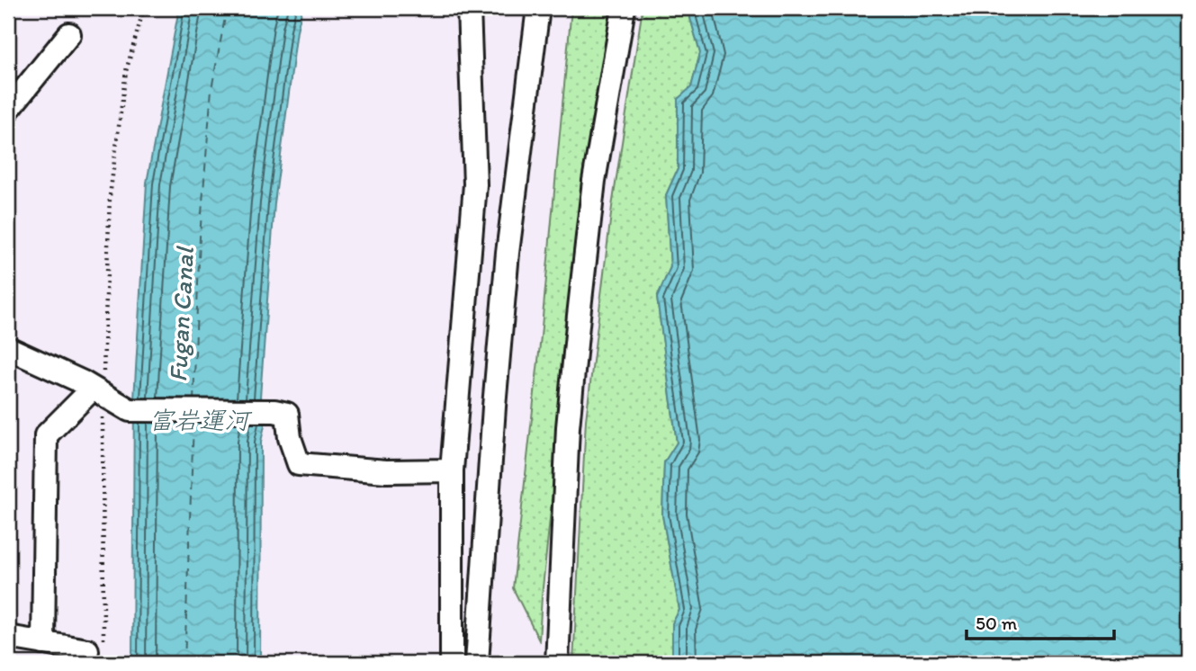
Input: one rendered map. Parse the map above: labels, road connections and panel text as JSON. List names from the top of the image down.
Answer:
{
  "water": ["Fugan Canal", "富岩運河"],
  "scale_bar": "50 m"
}
